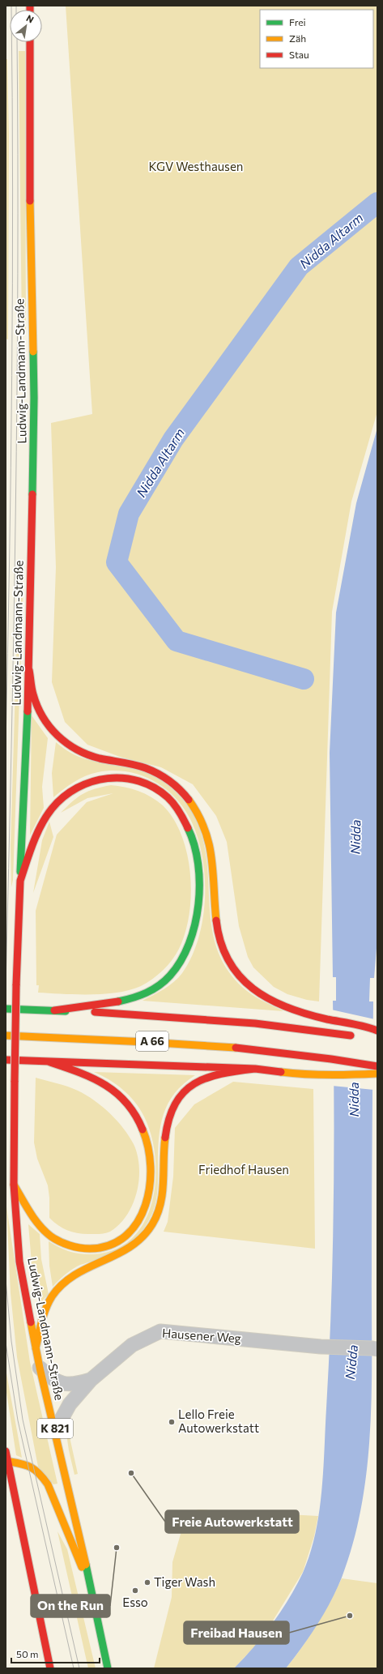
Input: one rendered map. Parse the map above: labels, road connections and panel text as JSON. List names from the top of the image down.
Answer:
{
  "streets": {
    "main road": ["Ludwig-Landmann-Straße", "A 66", "K 821"],
    "street": ["Hausener Weg"]
  },
  "crossings": [
    ["Ludwig-Landmann-Straße", "Hausener Weg"]
  ],
  "water": ["Nidda Altarm", "Nidda"],
  "parks": ["KGV Westhausen", "Friedhof Hausen"],
  "places": [
    "Lello Freie Autowerkstatt",
    "Freie Autowerkstatt",
    "On the Run",
    "Tiger Wash",
    "Esso",
    "Freibad Hausen"
  ],
  "legend": ["Frei", "Zäh", "Stau"],
  "scale_bar": "50 m",
  "north": "top right"
}
